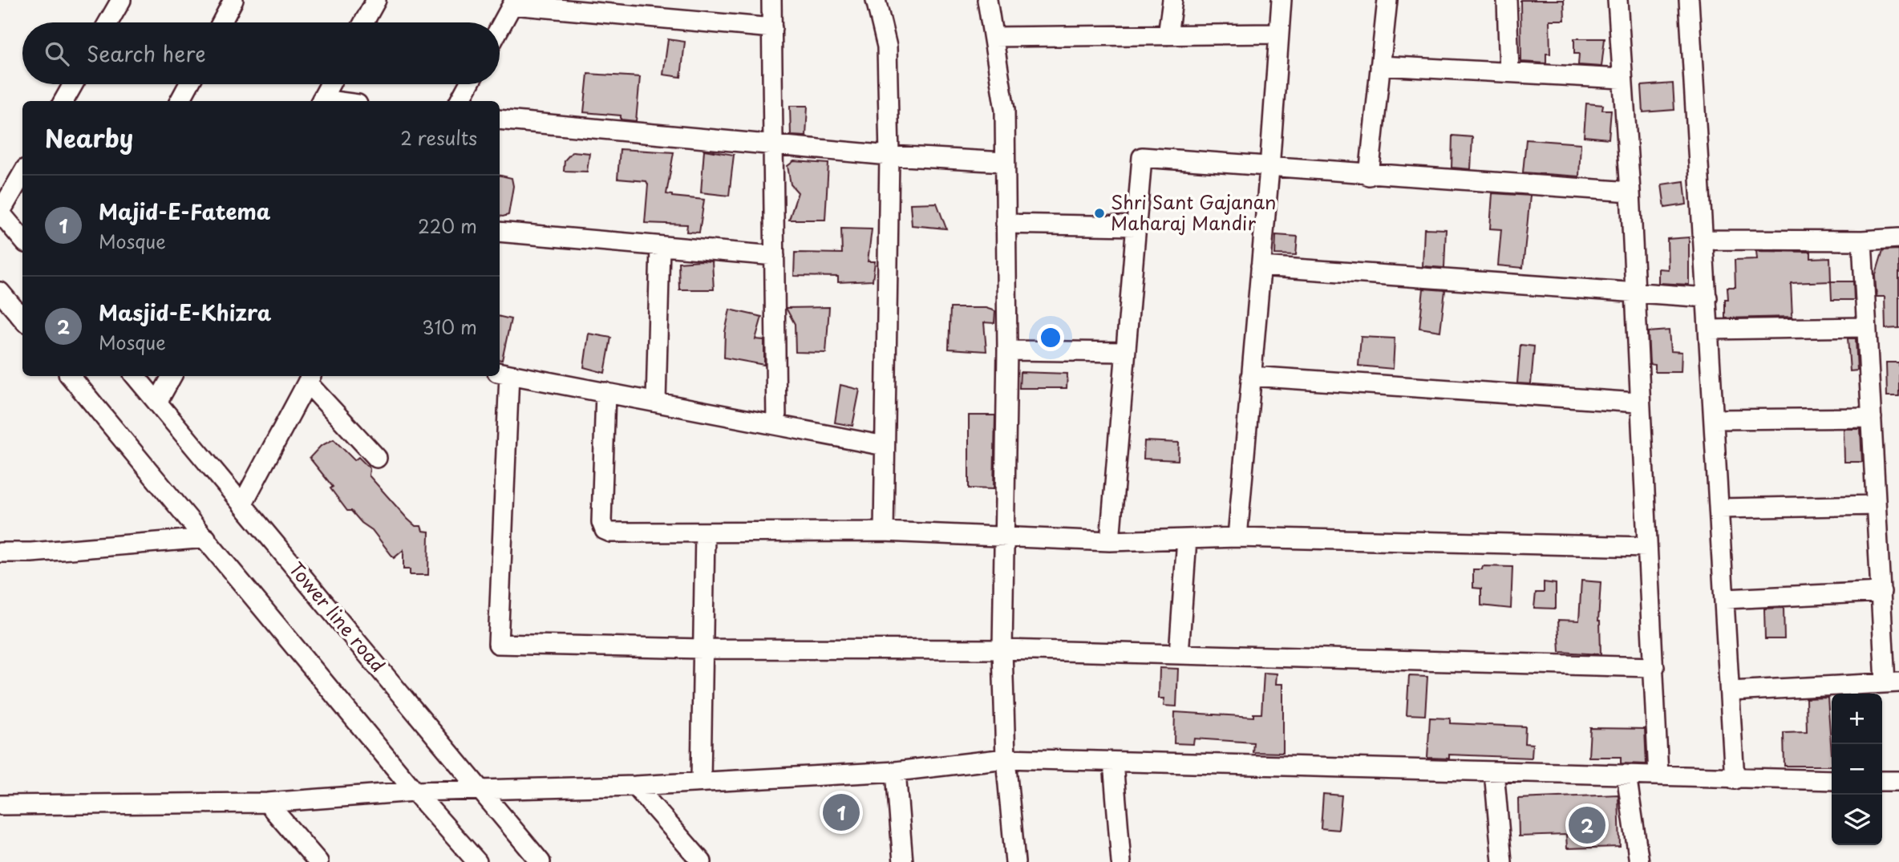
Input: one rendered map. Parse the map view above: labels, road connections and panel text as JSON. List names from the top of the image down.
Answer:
{
  "streets": {
    "street": ["Tower line road"]
  },
  "places": ["Shri Sant Gajanan Maharaj Mandir"],
  "page": {
    "search": "Search here",
    "heading": ["Nearby", "2 results"],
    "list": [
      {
        "mark": "1",
        "name": "Majid-E-Fatema",
        "note": "Mosque",
        "value": "220 m"
      },
      {
        "mark": "2",
        "name": "Masjid-E-Khizra",
        "note": "Mosque",
        "value": "310 m"
      }
    ],
    "map_buttons": ["+", "−"],
    "pins": ["1", "2"]
  }
}
